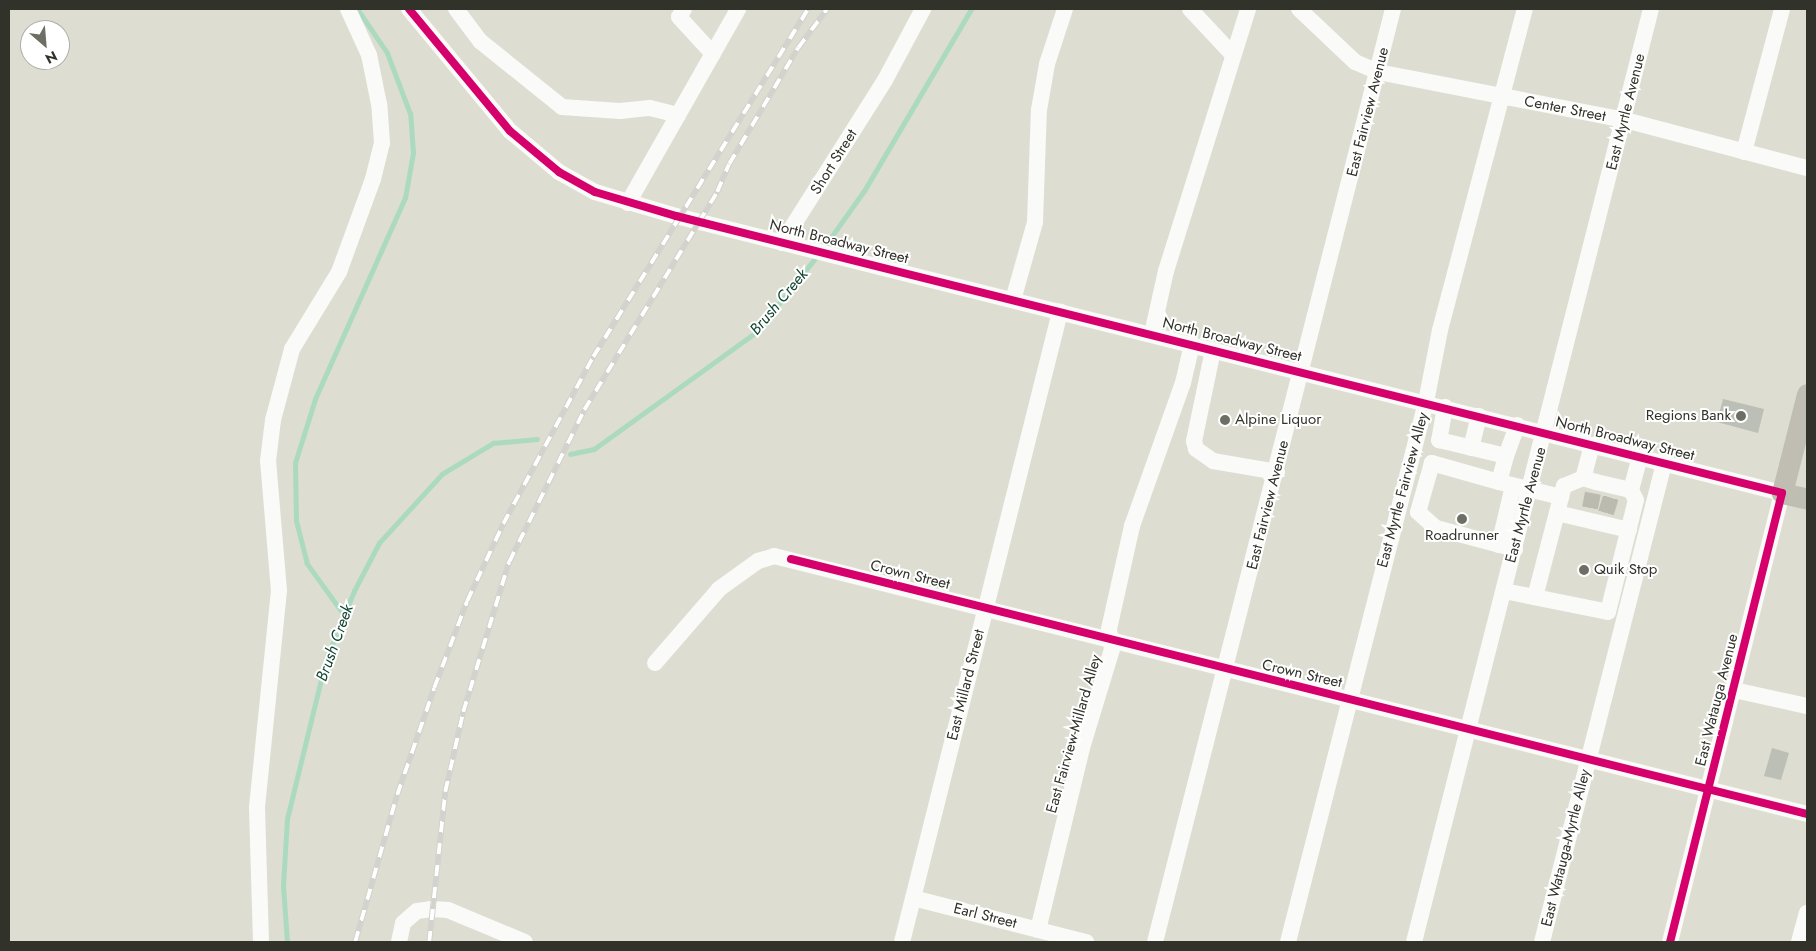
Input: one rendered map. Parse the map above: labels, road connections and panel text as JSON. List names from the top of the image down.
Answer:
{
  "streets": {
    "main road": ["North Broadway Street", "East Watauga Avenue"],
    "street": [
      "Center Street",
      "East Fairview Avenue",
      "East Myrtle Avenue",
      "Short Street",
      "East Myrtle Fairview Alley",
      "Crown Street",
      "East Millard Street",
      "East Fairview-Millard Alley",
      "East Watauga-Myrtle Alley",
      "Earl Street"
    ]
  },
  "crossings": [
    ["Center Street", "East Fairview Avenue"],
    ["Center Street", "East Myrtle Avenue"],
    ["Center Street", "East Myrtle Fairview Alley"],
    ["East Fairview Avenue", "North Broadway Street"],
    ["East Fairview Avenue", "Crown Street"],
    ["East Myrtle Avenue", "North Broadway Street"],
    ["East Myrtle Avenue", "Crown Street"],
    ["Short Street", "North Broadway Street"],
    ["North Broadway Street", "East Myrtle Fairview Alley"],
    ["North Broadway Street", "East Millard Street"],
    ["North Broadway Street", "East Watauga Avenue"],
    ["North Broadway Street", "East Fairview-Millard Alley"],
    ["North Broadway Street", "East Watauga-Myrtle Alley"],
    ["East Myrtle Fairview Alley", "Crown Street"],
    ["Crown Street", "East Millard Street"],
    ["Crown Street", "East Watauga Avenue"],
    ["Crown Street", "East Fairview-Millard Alley"],
    ["Crown Street", "East Watauga-Myrtle Alley"],
    ["East Millard Street", "Earl Street"],
    ["East Fairview-Millard Alley", "Earl Street"]
  ],
  "water": ["Brush Creek"],
  "places": [
    "Regions Bank",
    "Alpine Liquor",
    "Roadrunner",
    "Quik Stop"
  ],
  "north": "bottom right"
}
